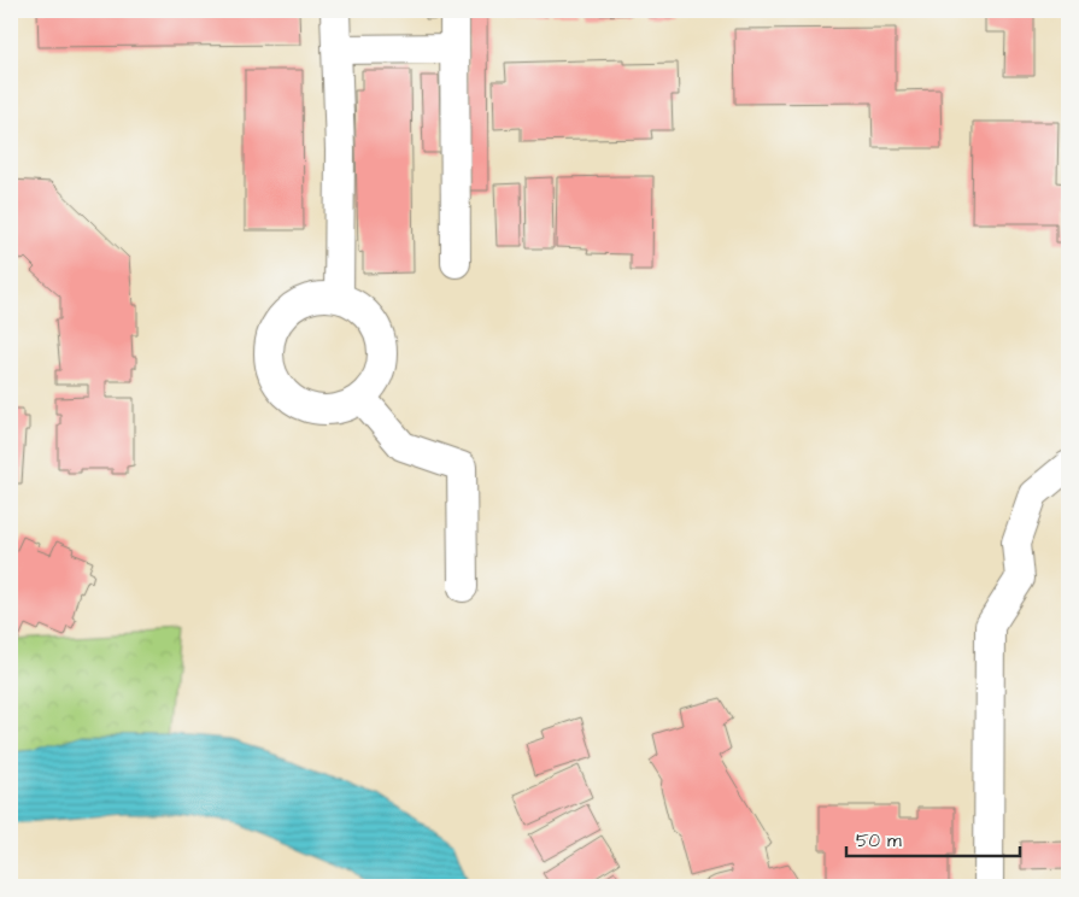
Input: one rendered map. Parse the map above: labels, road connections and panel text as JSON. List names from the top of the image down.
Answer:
{
  "scale_bar": "50 m"
}
